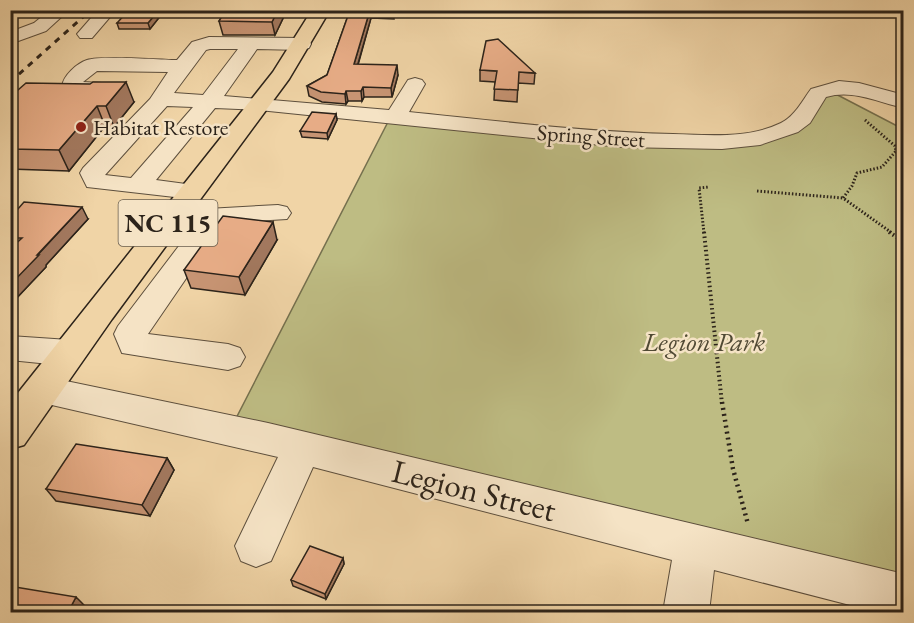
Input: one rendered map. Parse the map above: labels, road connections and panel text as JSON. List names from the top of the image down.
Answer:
{
  "streets": {
    "main road": ["NC 115"],
    "street": ["Spring Street", "Legion Street"]
  },
  "crossings": [
    ["Spring Street", "NC 115"],
    ["NC 115", "Legion Street"]
  ],
  "parks": ["Legion Park"],
  "places": ["Habitat Restore"]
}
